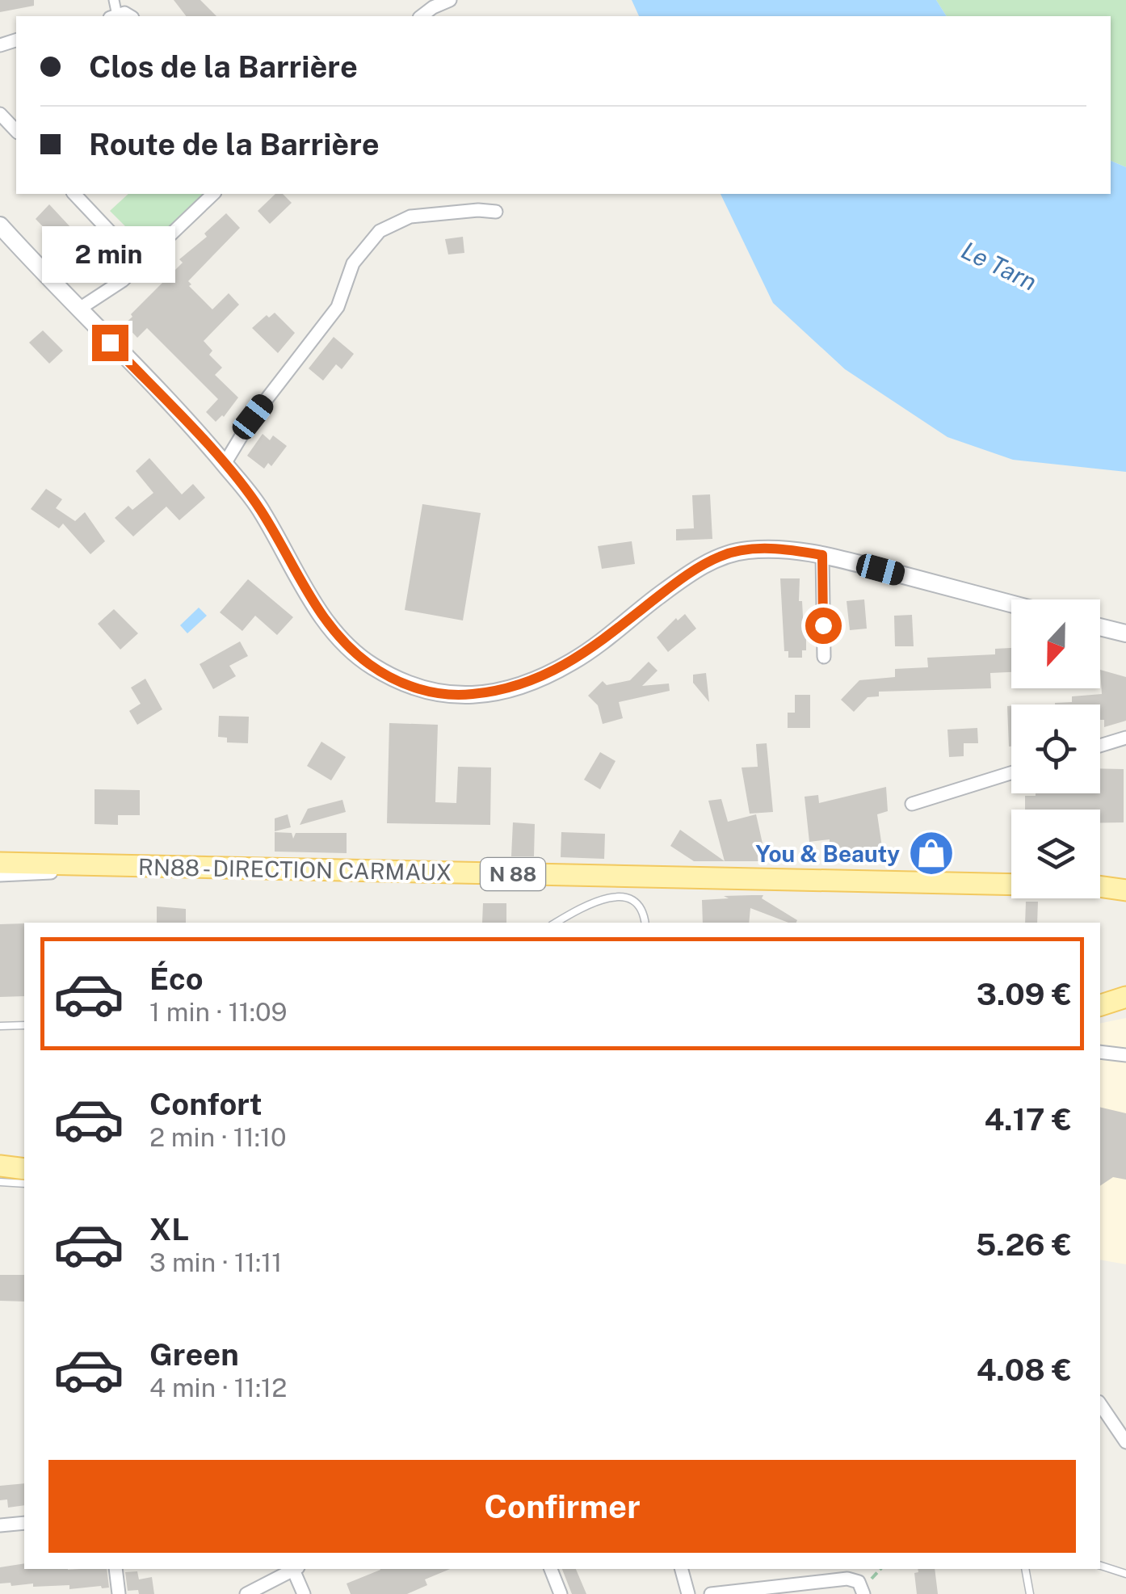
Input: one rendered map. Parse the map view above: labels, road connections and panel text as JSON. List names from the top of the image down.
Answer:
{
  "streets": {
    "main road": ["RN88 - DIRECTION CARMAUX", "N 88"]
  },
  "water": ["Le Tarn"],
  "places": {
    "shop": ["You & Beauty"]
  },
  "north": "bottom",
  "page": {
    "banner": ["Clos de la Barrière", "Route de la Barrière"],
    "bubble": "2 min",
    "list": [
      {
        "name": "Éco",
        "note": "1 min · 11:09",
        "value": "3.09 €"
      },
      {
        "name": "Confort",
        "note": "2 min · 11:10",
        "value": "4.17 €"
      },
      {
        "name": "XL",
        "note": "3 min · 11:11",
        "value": "5.26 €"
      },
      {
        "name": "Green",
        "note": "4 min · 11:12",
        "value": "4.08 €"
      }
    ],
    "buttons": "Confirmer"
  }
}
